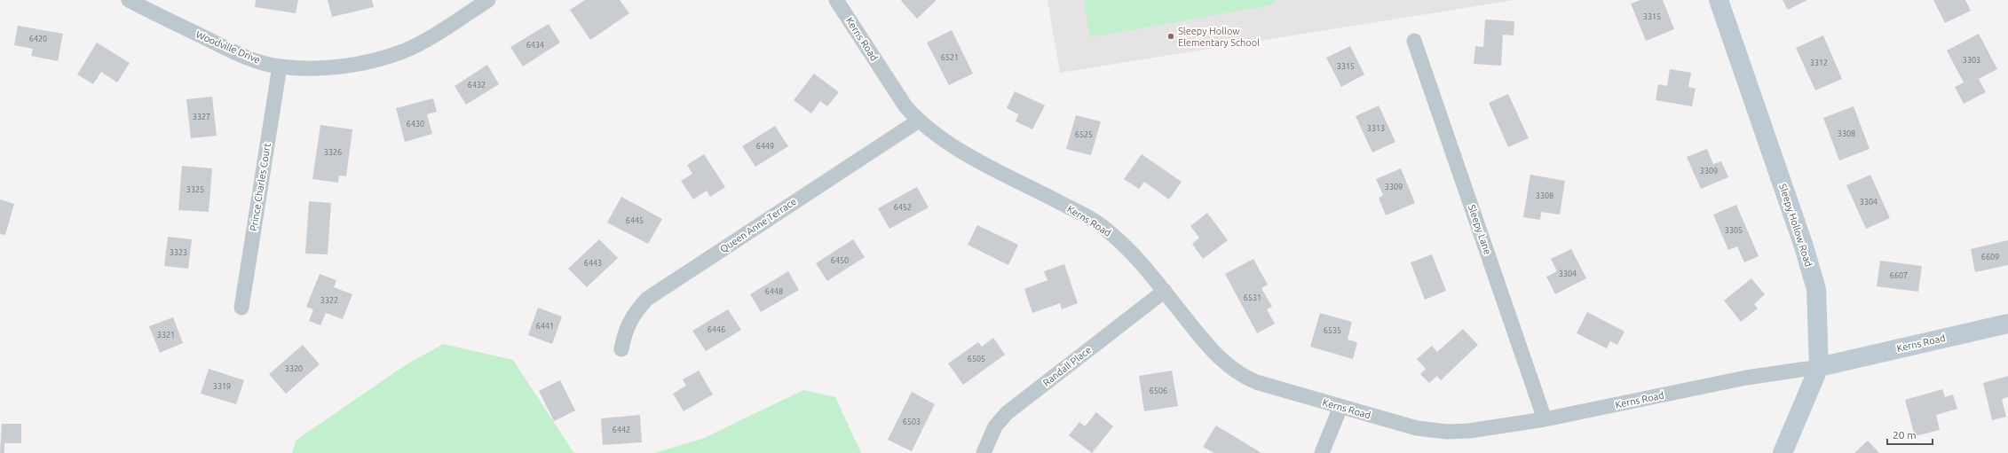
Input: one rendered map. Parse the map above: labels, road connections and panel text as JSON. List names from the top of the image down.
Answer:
{
  "streets": {
    "main road": ["Kerns Road", "Sleepy Hollow Road"],
    "street": [
      "Woodville Drive",
      "Prince Charles Court",
      "Queen Anne Terrace",
      "Sleepy Lane",
      "Randall Place"
    ]
  },
  "crossings": [
    ["Kerns Road", "Queen Anne Terrace"],
    ["Kerns Road", "Sleepy Hollow Road"],
    ["Kerns Road", "Sleepy Lane"],
    ["Kerns Road", "Randall Place"],
    ["Woodville Drive", "Prince Charles Court"]
  ],
  "places": ["Sleepy Hollow Elementary School"],
  "house_numbers": [
    "3315",
    "6420",
    "6434",
    "6521",
    "3303",
    "3312",
    "3315",
    "6432",
    "3327",
    "6430",
    "3313",
    "3308",
    "6525",
    "6449",
    "3326",
    "3309",
    "3309",
    "3325",
    "3308",
    "3304",
    "6452",
    "6445",
    "3305",
    "3323",
    "6609",
    "6450",
    "6443",
    "3304",
    "6607",
    "6448",
    "6531",
    "3322",
    "6441",
    "6446",
    "6535",
    "3321",
    "6505",
    "3320",
    "3319",
    "6506",
    "6503",
    "6442"
  ],
  "scale_bar": "20 m"
}
